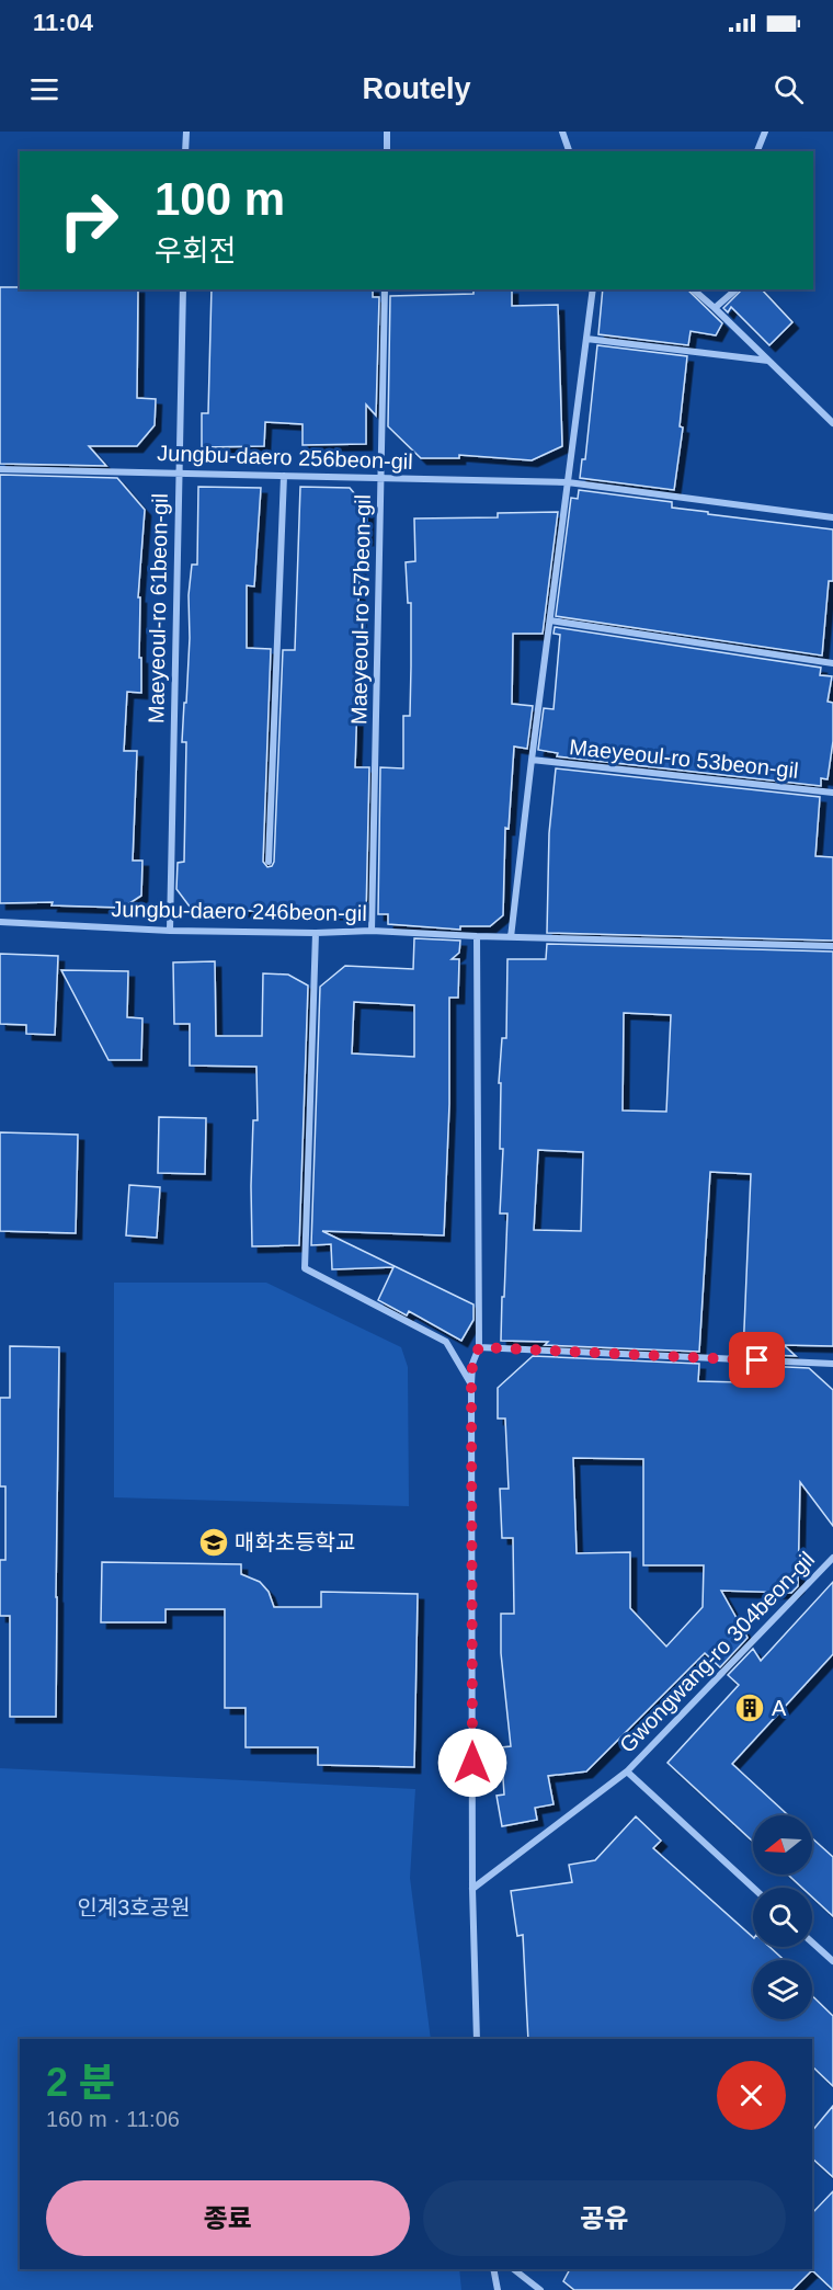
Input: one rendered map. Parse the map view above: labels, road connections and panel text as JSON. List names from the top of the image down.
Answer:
{
  "streets": {
    "street": [
      "Jungbu-daero 256beon-gil",
      "Maeyeoul-ro 61beon-gil",
      "Maeyeoul-ro 57beon-gil",
      "Maeyeoul-ro 53beon-gil",
      "Jungbu-daero 246beon-gil",
      "Gwongwang-ro 304beon-gil"
    ]
  },
  "crossings": [
    ["Jungbu-daero 256beon-gil", "Maeyeoul-ro 61beon-gil"],
    ["Jungbu-daero 256beon-gil", "Maeyeoul-ro 57beon-gil"],
    ["Maeyeoul-ro 61beon-gil", "Jungbu-daero 246beon-gil"],
    ["Maeyeoul-ro 57beon-gil", "Jungbu-daero 246beon-gil"]
  ],
  "parks": ["인계3호공원"],
  "places": {
    "school or university": ["매화초등학교"],
    "building": ["A"]
  },
  "north": "left",
  "page": {
    "status": "11:04",
    "header": "Routely",
    "turn": ["100 m", "우회전"],
    "heading": ["2 분", "160 m · 11:06"],
    "buttons": ["종료", "공유"]
  }
}
